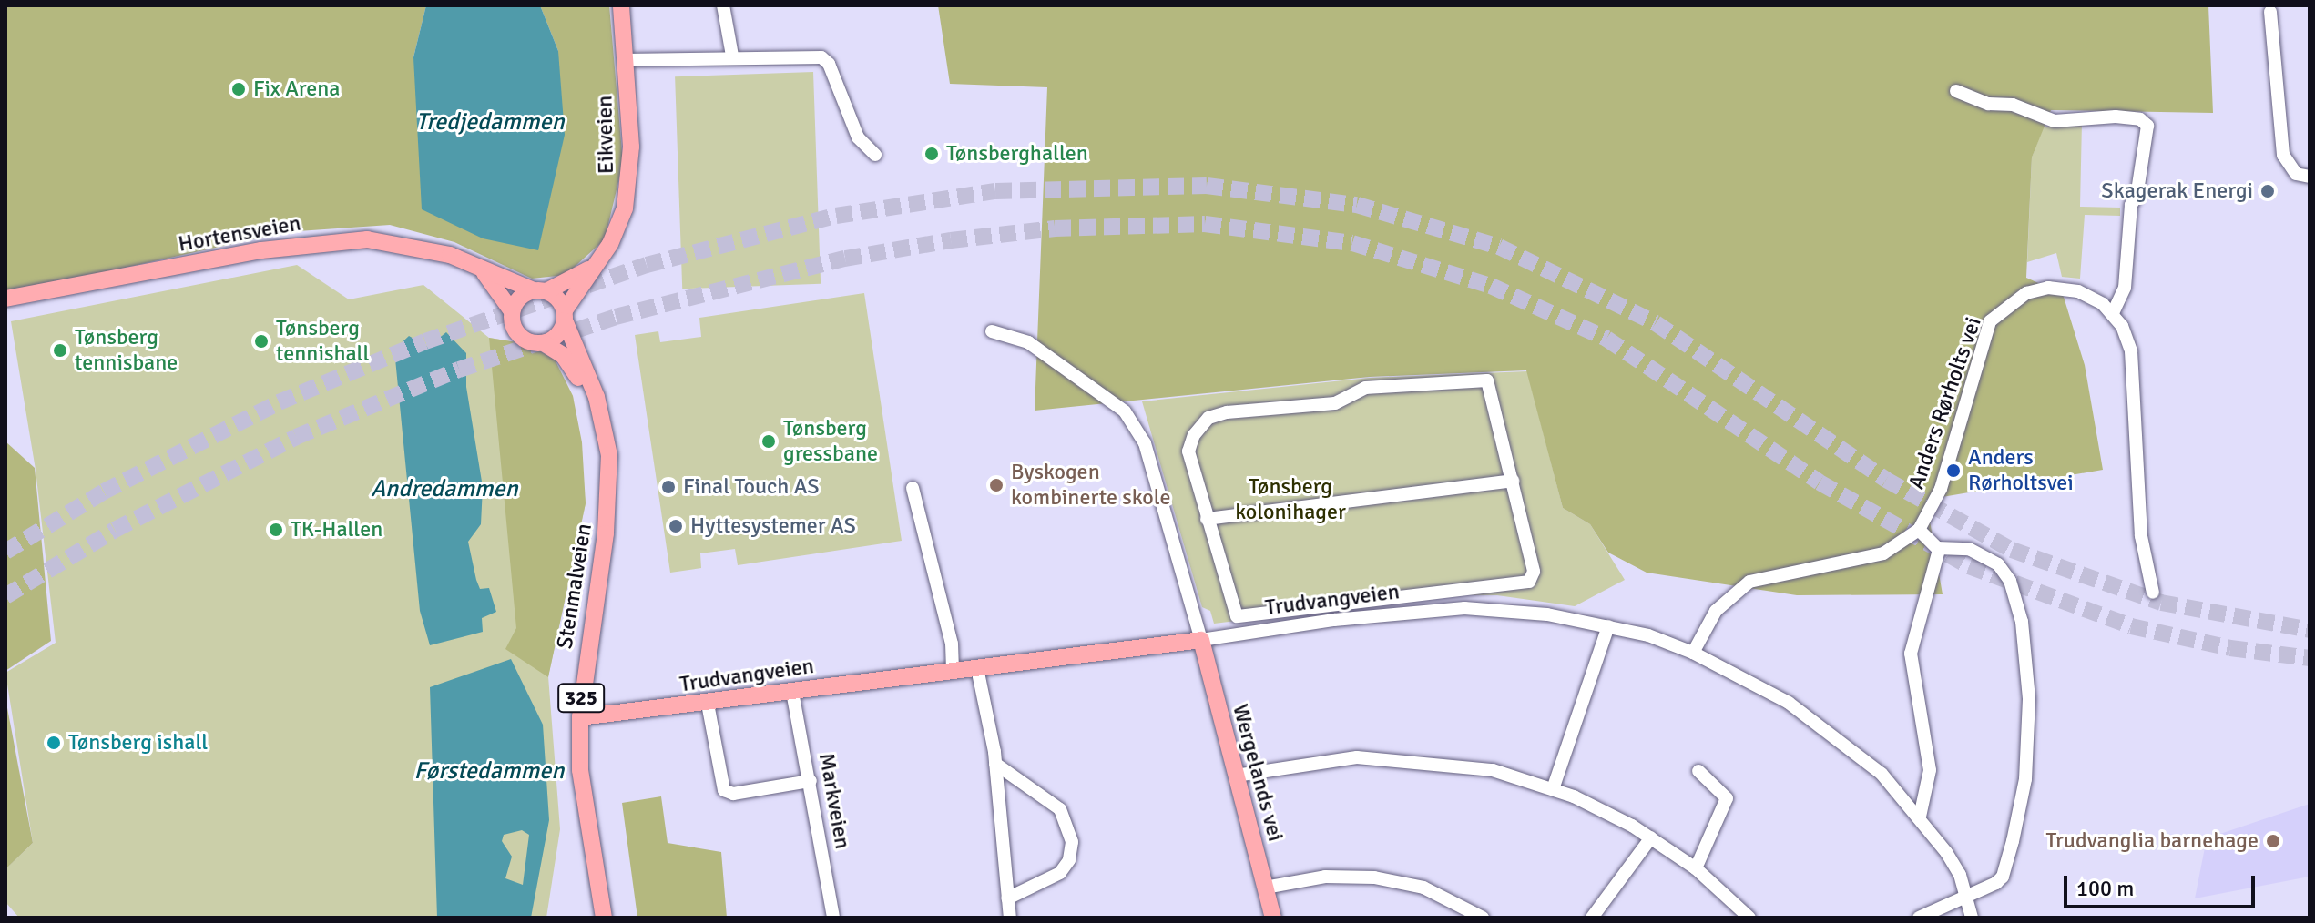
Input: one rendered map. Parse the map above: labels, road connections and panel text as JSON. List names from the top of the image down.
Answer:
{
  "streets": {
    "main road": [
      "Eikveien",
      "Hortensveien",
      "Stenmalveien",
      "Trudvangveien",
      "325",
      "Wergelands vei"
    ],
    "street": ["Anders Rørholts vei", "Markveien"]
  },
  "crossings": [
    ["Eikveien", "Hortensveien"],
    ["Eikveien", "Stenmalveien"],
    ["Eikveien", "325"],
    ["Hortensveien", "Stenmalveien"],
    ["Hortensveien", "325"],
    ["Stenmalveien", "Trudvangveien"],
    ["Stenmalveien", "325"],
    ["Trudvangveien", "Wergelands vei"],
    ["Trudvangveien", "Markveien"]
  ],
  "water": ["Tredjedammen", "Andredammen", "Førstedammen"],
  "parks": ["Tønsberg kolonihager"],
  "places": [
    "Fix Arena",
    "Tønsberghallen",
    "Skagerak Energi",
    "Tønsberg tennishall",
    "Tønsberg tennisbane",
    "Tønsberg gressbane",
    "Anders Rørholtsvei",
    "Byskogen kombinerte skole",
    "Final Touch AS",
    "Hyttesystemer AS",
    "TK-Hallen",
    "Tønsberg ishall",
    "Trudvanglia barnehage"
  ],
  "scale_bar": "100 m"
}
